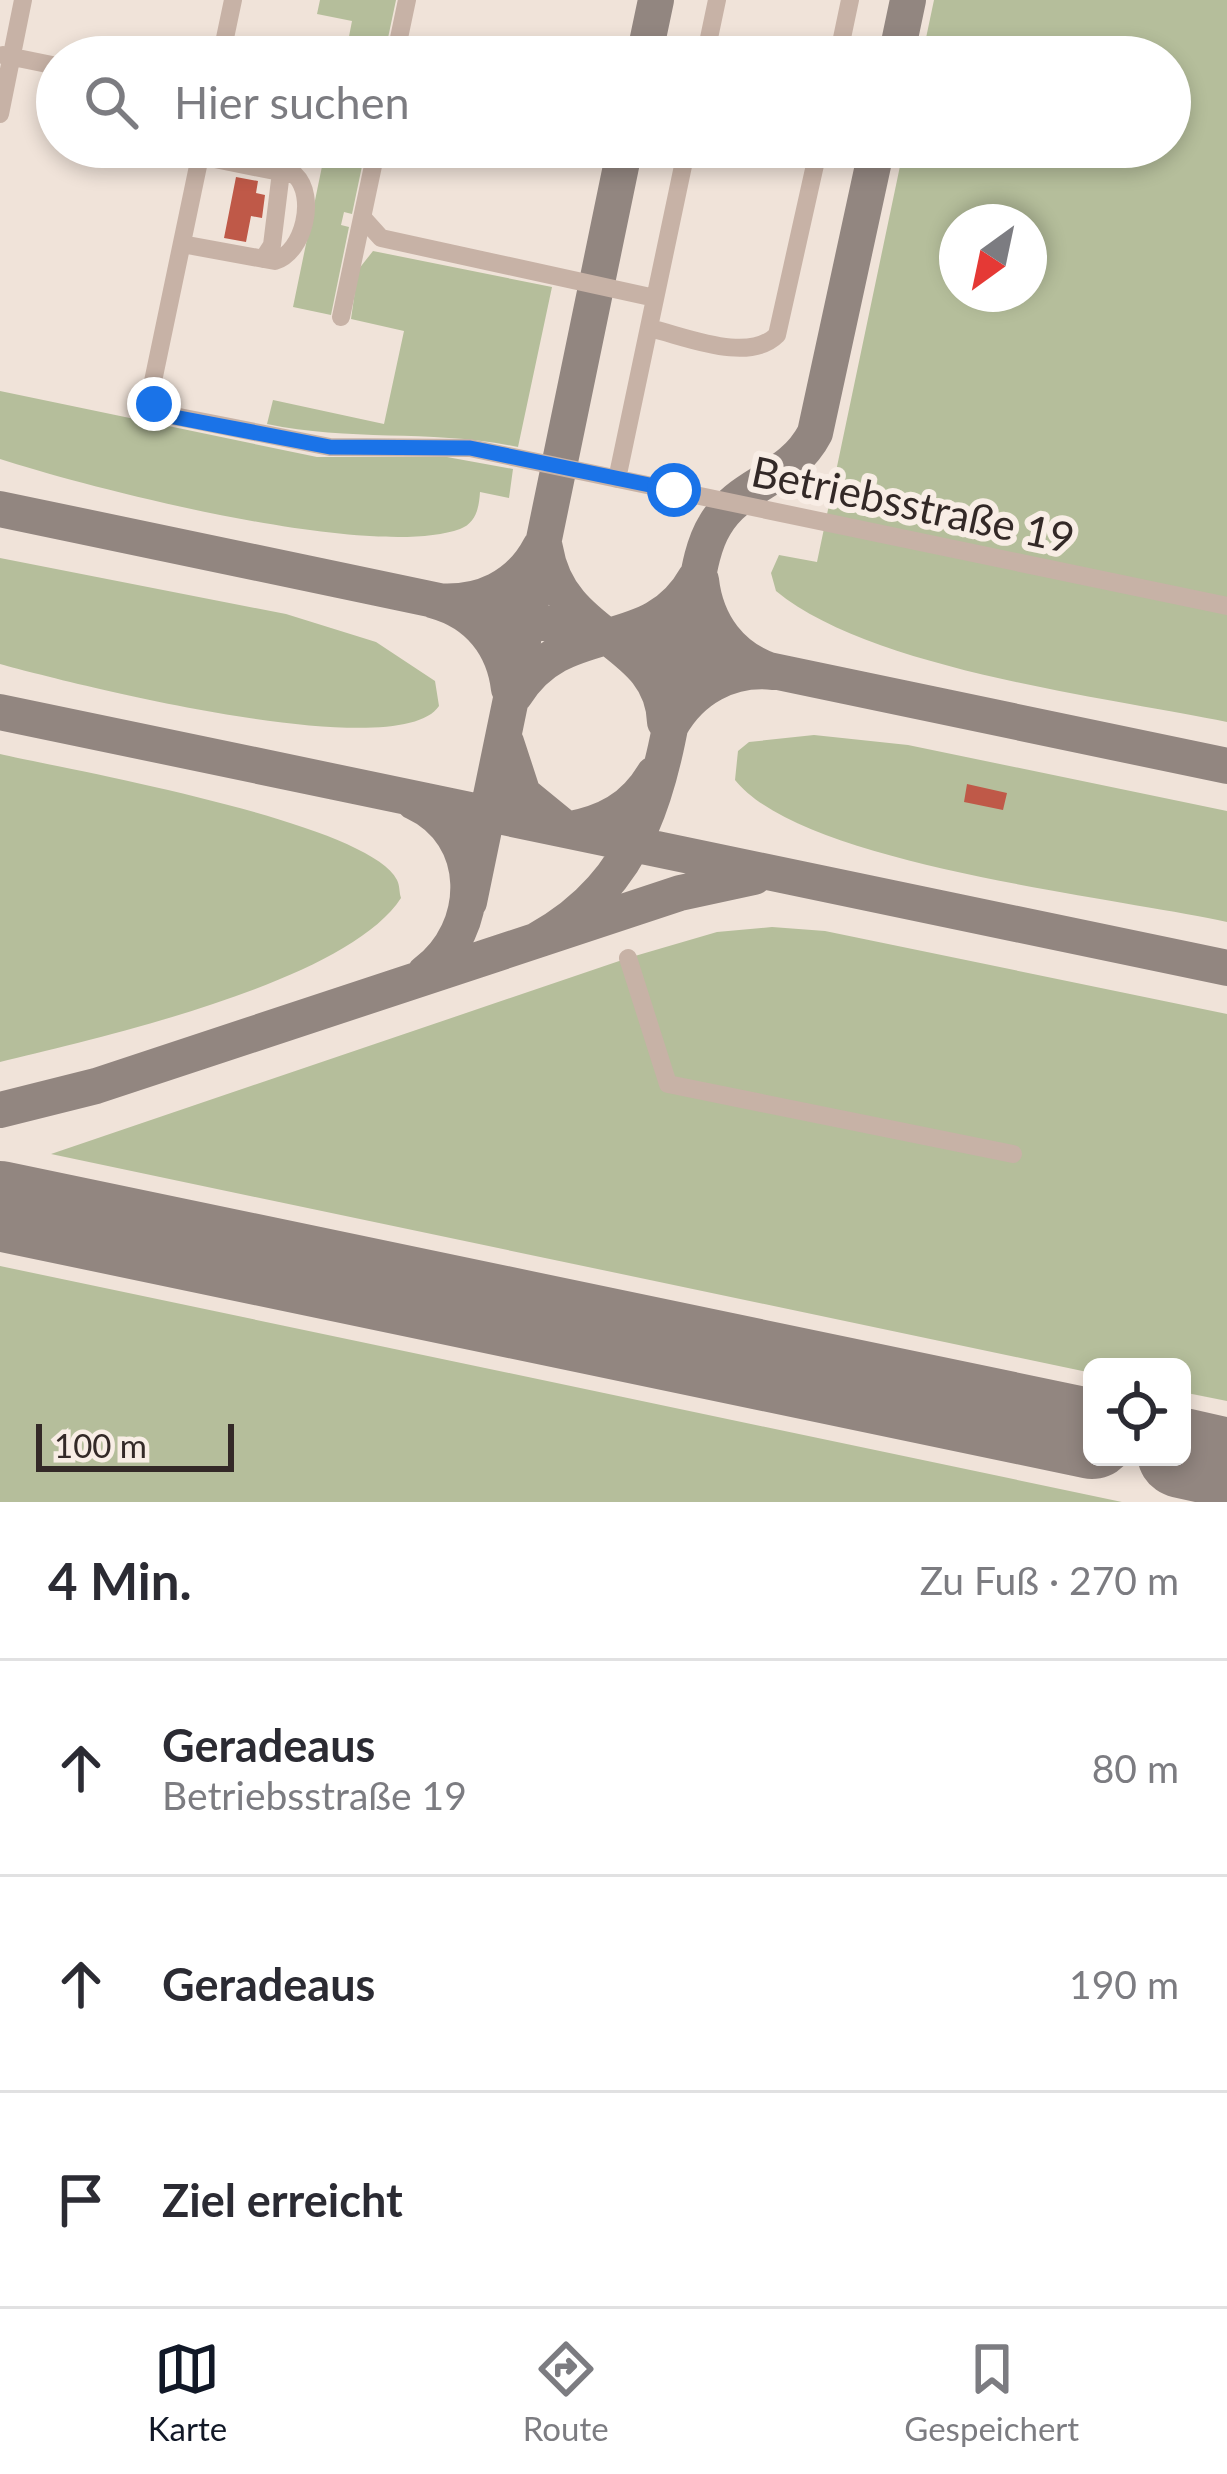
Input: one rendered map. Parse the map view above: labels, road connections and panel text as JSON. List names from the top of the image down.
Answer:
{
  "streets": {
    "lane": ["Betriebsstraße 19"]
  },
  "scale_bar": "100 m",
  "north": "bottom left",
  "page": {
    "search": "Hier suchen",
    "scale": "100 m",
    "heading": ["4 Min.", "Zu Fuß · 270 m"],
    "list": [
      ["Geradeaus", "Betriebsstraße 19", "80 m"],
      ["Geradeaus", "190 m"],
      "Ziel erreicht"
    ],
    "nav": ["Karte", "Route", "Gespeichert"]
  }
}
